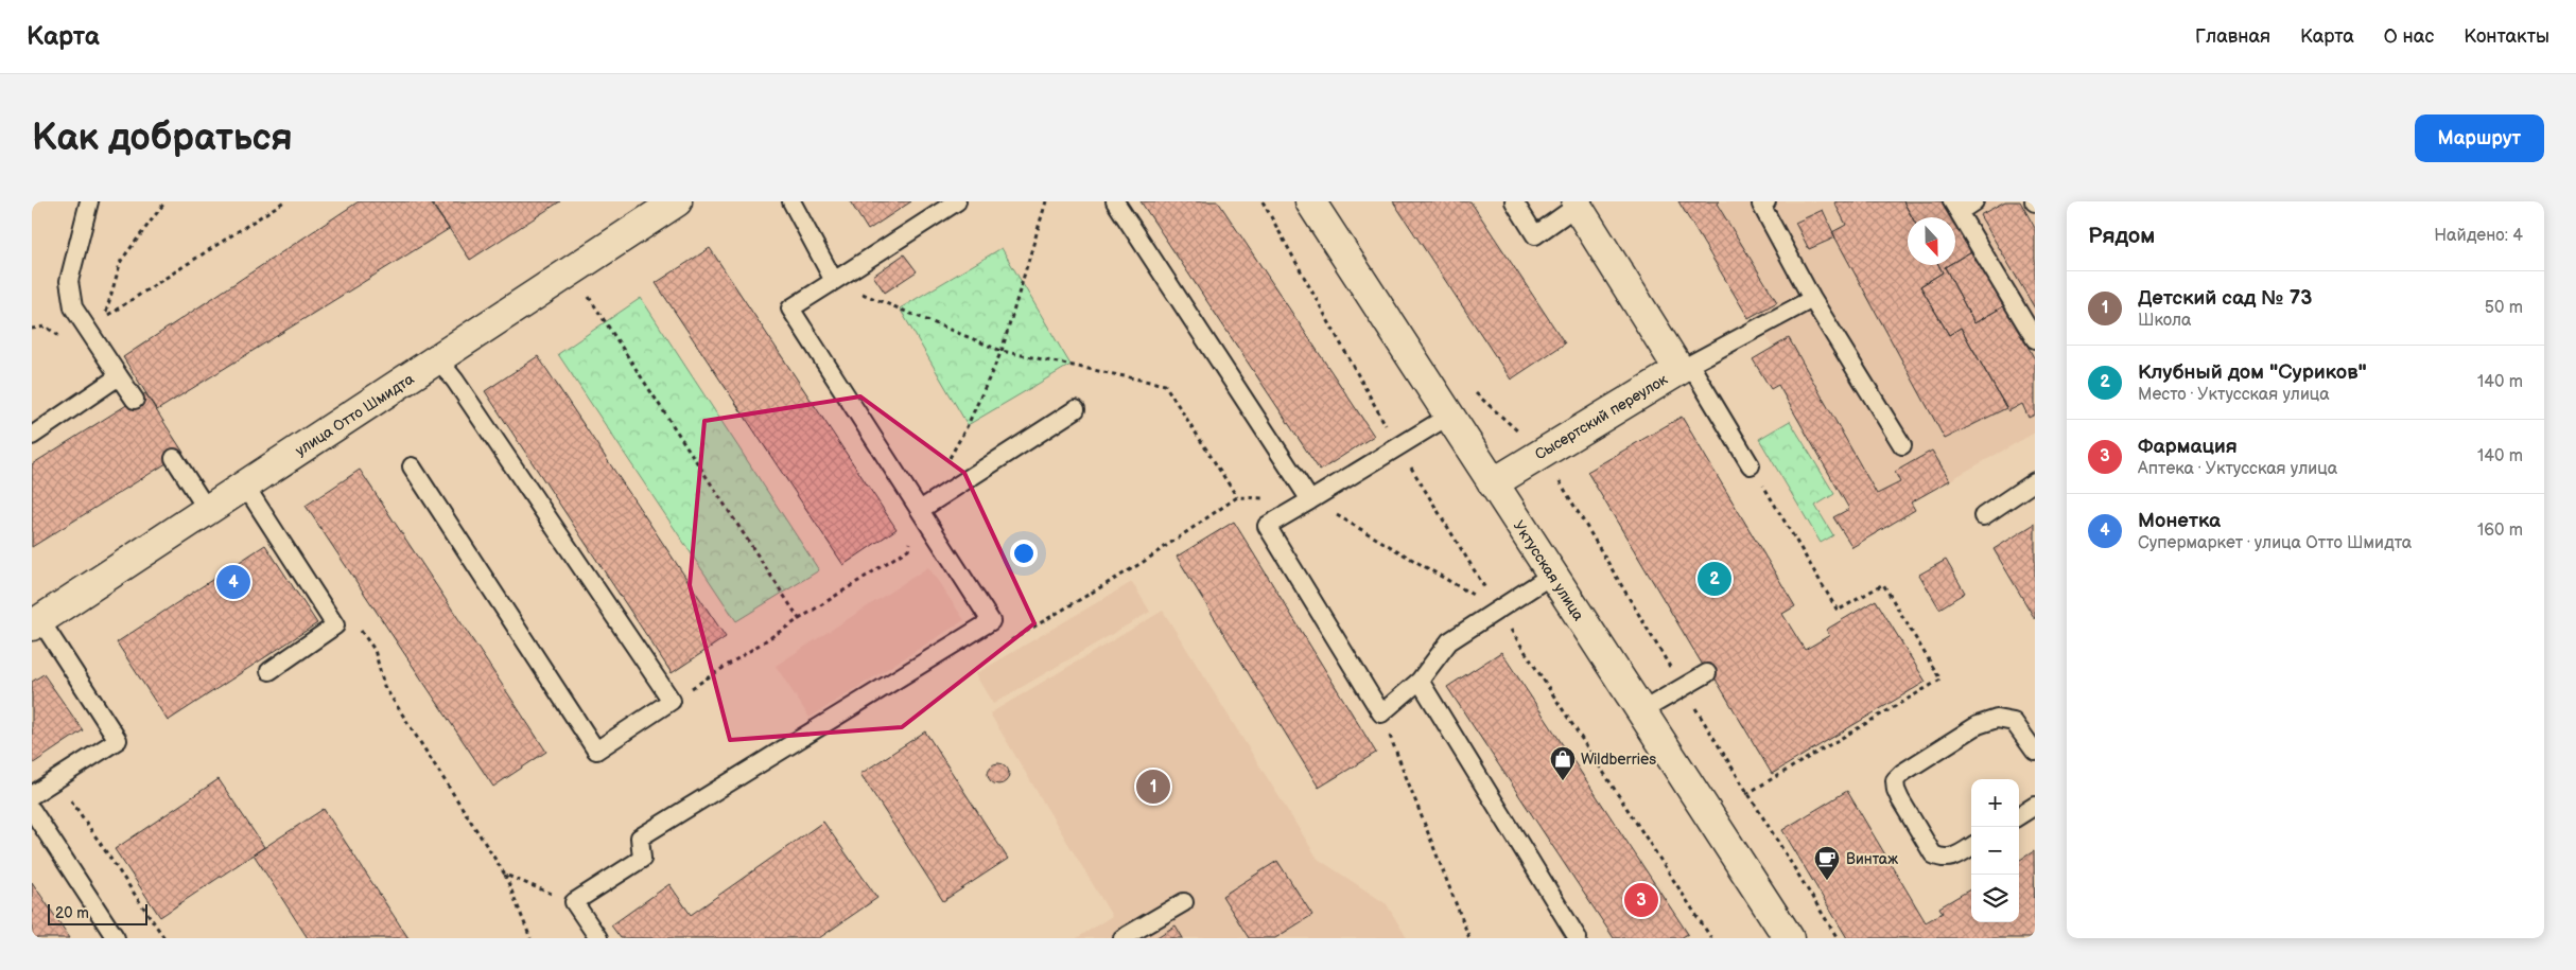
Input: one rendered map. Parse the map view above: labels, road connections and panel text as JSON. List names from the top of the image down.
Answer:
{
  "streets": {
    "street": ["улица Отто Шмидта", "Сысертский переулок", "Уктусская улица"]
  },
  "crossings": [
    ["Сысертский переулок", "Уктусская улица"]
  ],
  "places": {
    "shop": ["Wildberries"],
    "cafe": ["Винтаж"]
  },
  "scale_bar": "20 m",
  "north": "bottom",
  "page": {
    "header": "Карта",
    "nav": [
      "Главная",
      "Карта",
      "О нас",
      "Контакты"
    ],
    "buttons": "Маршрут",
    "title": "Как добраться",
    "heading": ["Рядом", "Найдено: 4"],
    "list": [
      {
        "mark": "1",
        "name": "Детский сад № 73",
        "note": "Школа",
        "value": "50 m"
      },
      {
        "mark": "2",
        "name": "Клубный дом \"Суриков\"",
        "note": "Место · Уктусская улица",
        "value": "140 m"
      },
      {
        "mark": "3",
        "name": "Фармация",
        "note": "Аптека · Уктусская улица",
        "value": "140 m"
      },
      {
        "mark": "4",
        "name": "Монетка",
        "note": "Супермаркет · улица Отто Шмидта",
        "value": "160 m"
      }
    ],
    "pins": [
      "2",
      "4",
      "1",
      "3"
    ],
    "map_buttons": ["+", "−"],
    "scale": "20 m"
  }
}
